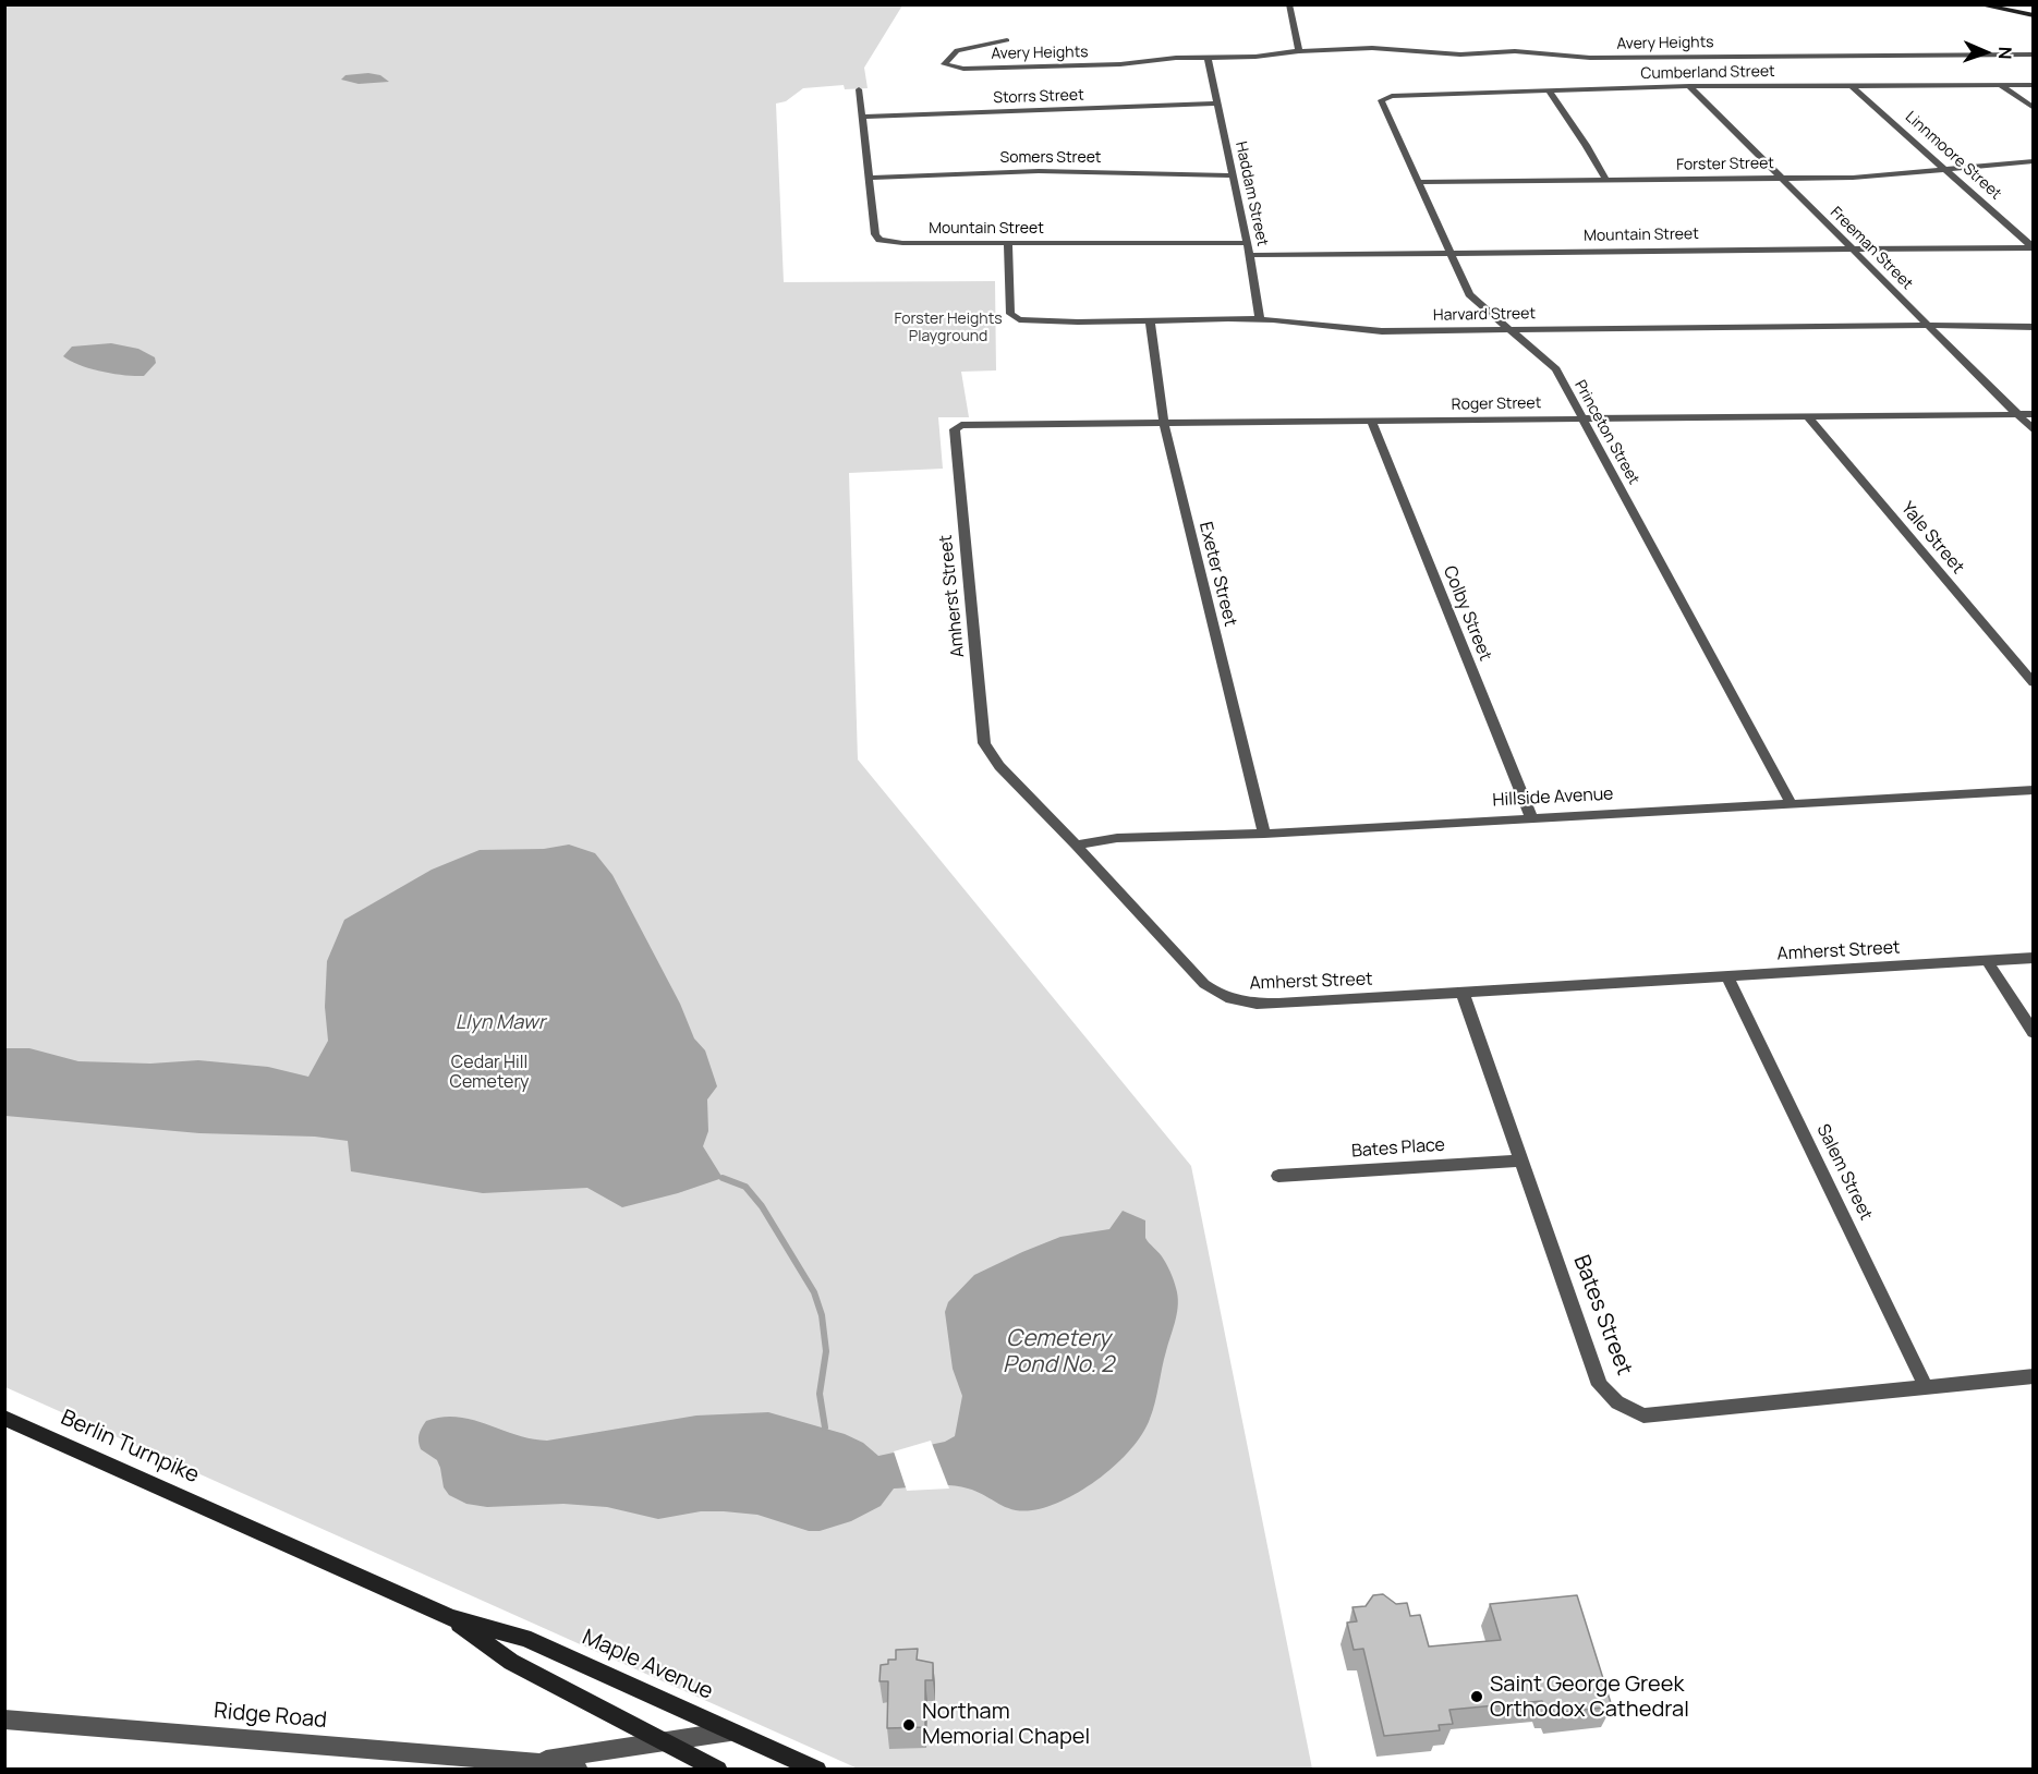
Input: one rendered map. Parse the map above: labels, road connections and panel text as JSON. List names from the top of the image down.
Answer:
{
  "streets": {
    "main road": ["Berlin Turnpike", "Maple Avenue"],
    "street": [
      "Avery Heights",
      "Cumberland Street",
      "Storrs Street",
      "Linnmoore Street",
      "Somers Street",
      "Forster Street",
      "Haddam Street",
      "Mountain Street",
      "Freeman Street",
      "Harvard Street",
      "Roger Street",
      "Princeton Street",
      "Yale Street",
      "Exeter Street",
      "Amherst Street",
      "Colby Street",
      "Hillside Avenue",
      "Bates Place",
      "Salem Street",
      "Bates Street",
      "Ridge Road"
    ]
  },
  "crossings": [
    ["Avery Heights", "Haddam Street"],
    ["Cumberland Street", "Linnmoore Street"],
    ["Cumberland Street", "Freeman Street"],
    ["Cumberland Street", "Princeton Street"],
    ["Storrs Street", "Haddam Street"],
    ["Storrs Street", "Mountain Street"],
    ["Linnmoore Street", "Forster Street"],
    ["Linnmoore Street", "Mountain Street"],
    ["Somers Street", "Haddam Street"],
    ["Somers Street", "Mountain Street"],
    ["Forster Street", "Freeman Street"],
    ["Forster Street", "Princeton Street"],
    ["Haddam Street", "Mountain Street"],
    ["Haddam Street", "Harvard Street"],
    ["Mountain Street", "Freeman Street"],
    ["Mountain Street", "Harvard Street"],
    ["Mountain Street", "Princeton Street"],
    ["Freeman Street", "Harvard Street"],
    ["Freeman Street", "Roger Street"],
    ["Harvard Street", "Princeton Street"],
    ["Harvard Street", "Exeter Street"],
    ["Roger Street", "Princeton Street"],
    ["Roger Street", "Yale Street"],
    ["Roger Street", "Exeter Street"],
    ["Roger Street", "Amherst Street"],
    ["Roger Street", "Colby Street"],
    ["Princeton Street", "Hillside Avenue"],
    ["Exeter Street", "Hillside Avenue"],
    ["Amherst Street", "Hillside Avenue"],
    ["Amherst Street", "Salem Street"],
    ["Amherst Street", "Bates Street"],
    ["Colby Street", "Hillside Avenue"],
    ["Bates Place", "Bates Street"],
    ["Salem Street", "Bates Street"],
    ["Berlin Turnpike", "Maple Avenue"],
    ["Maple Avenue", "Ridge Road"]
  ],
  "water": ["Llyn Mawr", "Cemetery Pond No. 2"],
  "parks": ["Forster Heights Playground", "Cedar Hill Cemetery"],
  "places": ["Saint George Greek Orthodox Cathedral", "Northam Memorial Chapel"],
  "north": "right"
}
